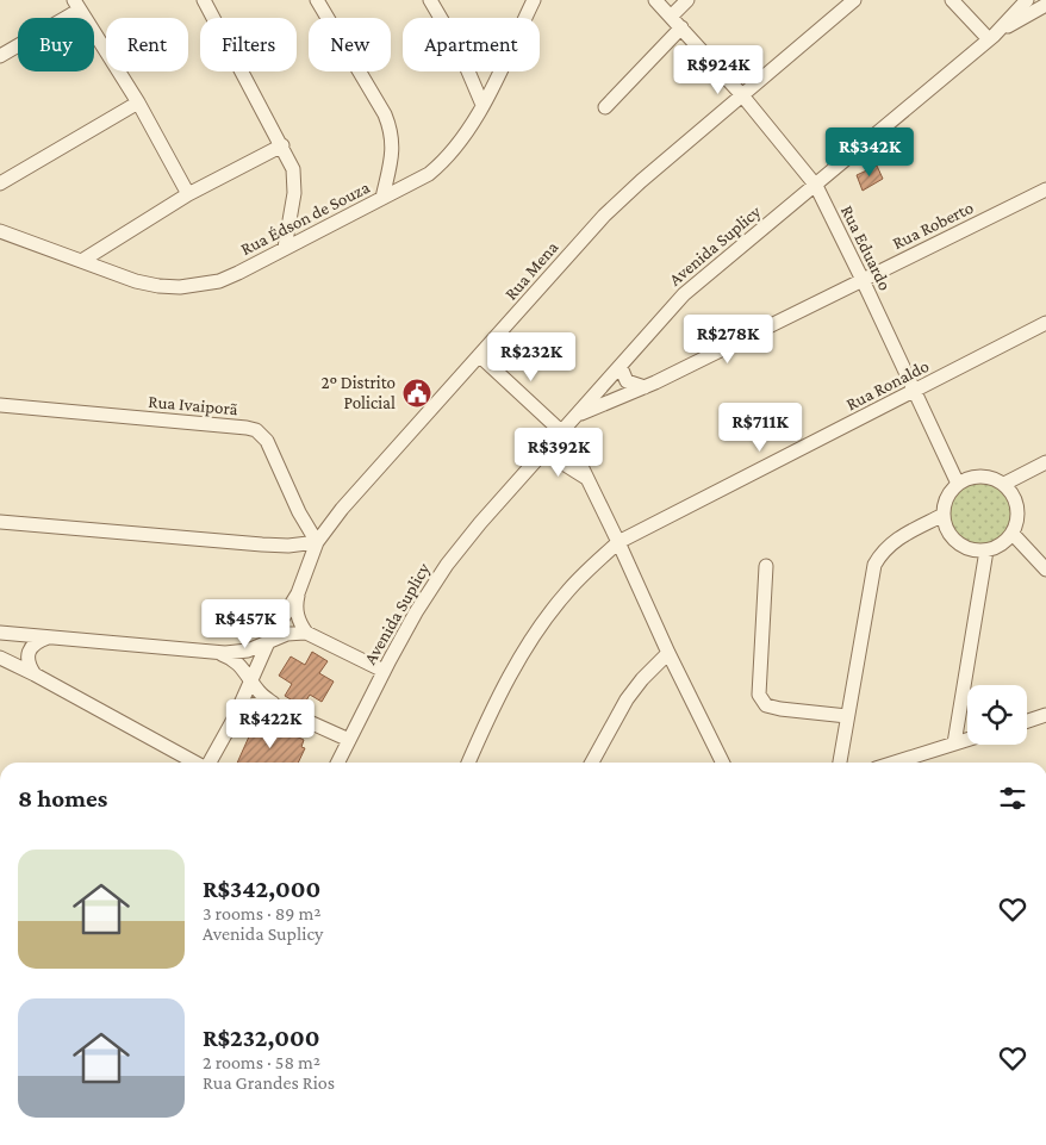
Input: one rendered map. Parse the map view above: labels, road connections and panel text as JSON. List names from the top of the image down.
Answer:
{
  "streets": {
    "street": [
      "Rua Édson de Souza",
      "Rua Roberto",
      "Avenida Suplicy",
      "Rua Eduardo",
      "Rua Mena",
      "Rua Ronaldo",
      "Rua Ivaiporã"
    ]
  },
  "crossings": [
    ["Rua Roberto", "Avenida Suplicy"],
    ["Rua Roberto", "Rua Eduardo"],
    ["Avenida Suplicy", "Rua Eduardo"],
    ["Rua Eduardo", "Rua Mena"],
    ["Rua Eduardo", "Rua Ronaldo"],
    ["Rua Mena", "Rua Ivaiporã"]
  ],
  "places": {
    "public building": ["2º Distrito Policial"]
  },
  "page": {
    "chip": [
      "Buy",
      "Rent",
      "Filters",
      "New",
      "Apartment"
    ],
    "price": [
      "R$924K",
      "R$342K",
      "R$278K",
      "R$232K",
      "R$711K",
      "R$392K",
      "R$457K",
      "R$422K"
    ],
    "heading": "8 homes",
    "list": [
      {
        "name": "R$342,000",
        "note": "3 rooms · 89 m² · Avenida Suplicy"
      },
      {
        "name": "R$232,000",
        "note": "2 rooms · 58 m² · Rua Grandes Rios"
      }
    ]
  }
}
